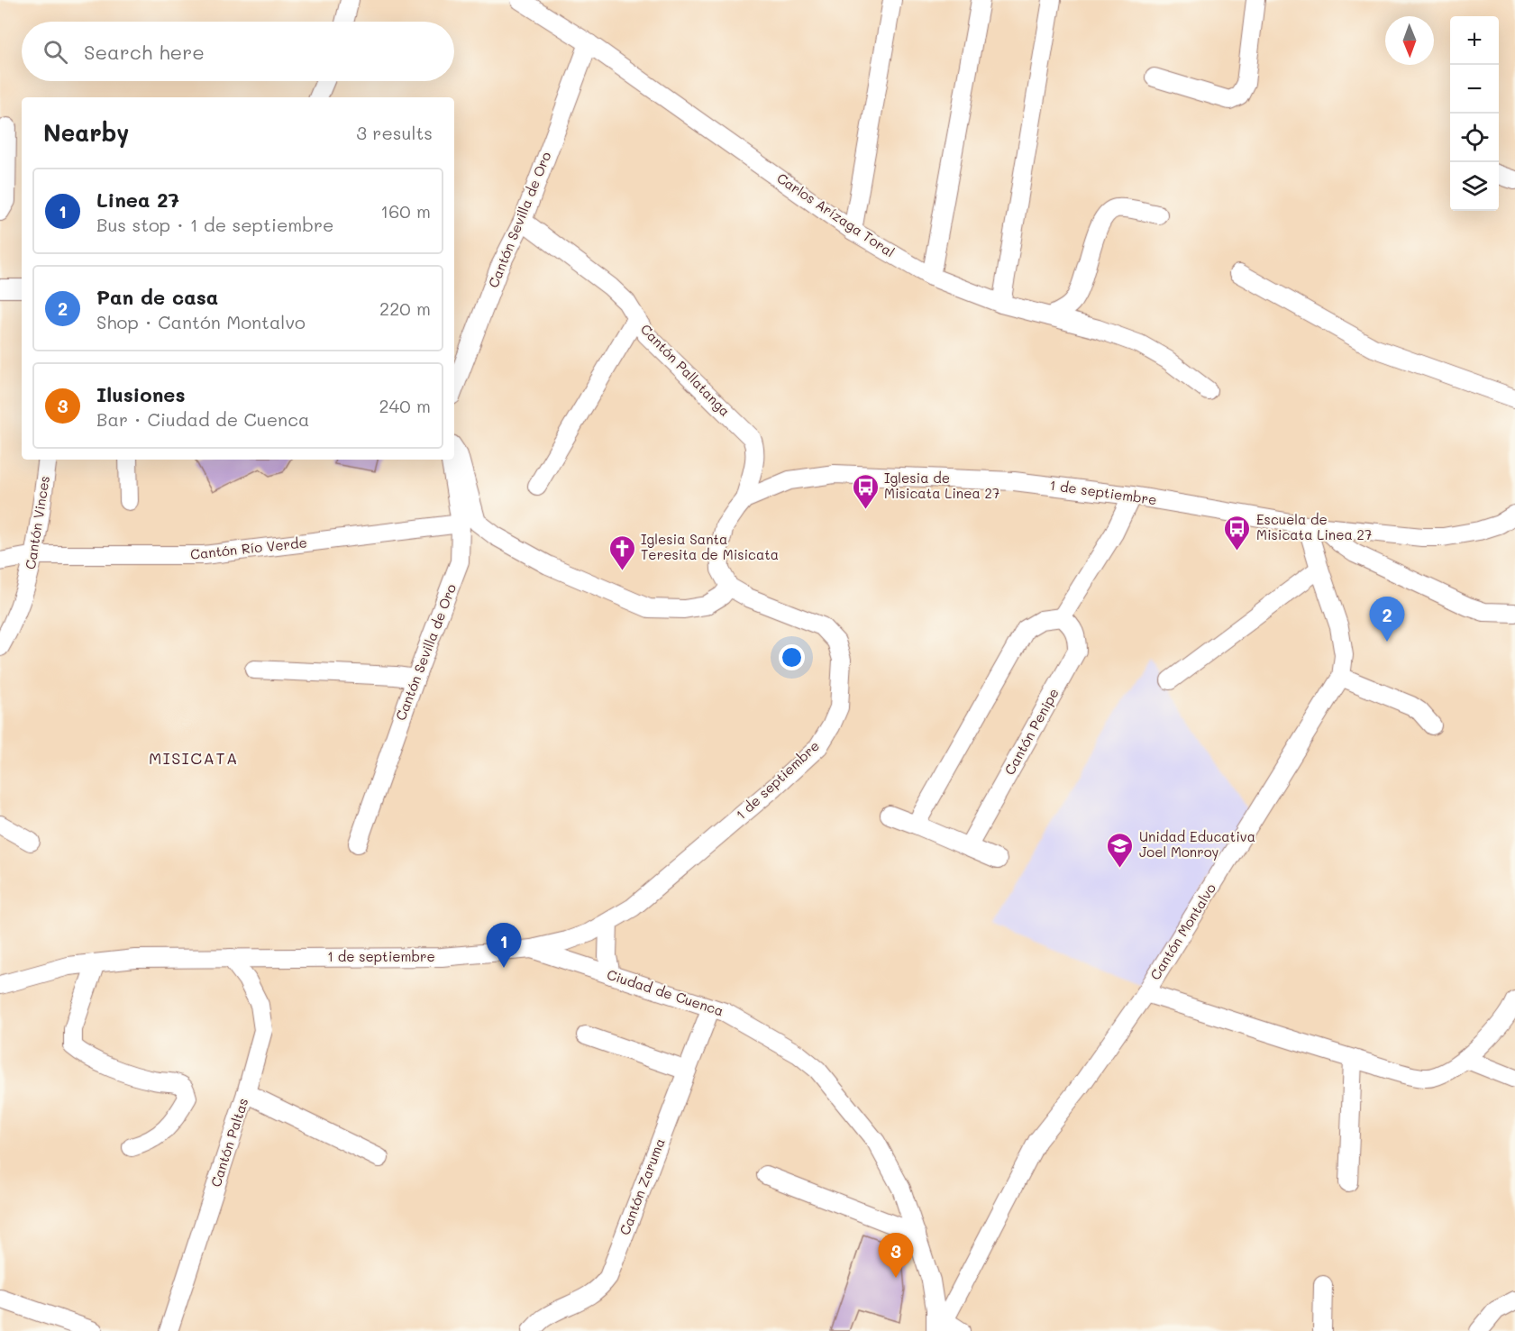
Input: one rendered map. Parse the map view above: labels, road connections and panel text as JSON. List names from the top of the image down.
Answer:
{
  "streets": {
    "street": [
      "Carlos Arízaga Toral",
      "Cantón Sevilla de Oro",
      "Cantón Pallatanga",
      "1 de septiembre",
      "Cantón Vinces",
      "Cantón Río Verde",
      "Cantón Penipe",
      "Cantón Montalvo",
      "Ciudad de Cuenca",
      "Cantón Paltas",
      "Cantón Zaruma"
    ]
  },
  "crossings": [
    ["Carlos Arízaga Toral", "Cantón Sevilla de Oro"],
    ["Cantón Sevilla de Oro", "Cantón Pallatanga"],
    ["Cantón Sevilla de Oro", "Cantón Río Verde"],
    ["Cantón Pallatanga", "1 de septiembre"],
    ["1 de septiembre", "Cantón Montalvo"],
    ["1 de septiembre", "Ciudad de Cuenca"],
    ["1 de septiembre", "Cantón Paltas"],
    ["Cantón Vinces", "Cantón Río Verde"],
    ["Cantón Montalvo", "Ciudad de Cuenca"],
    ["Ciudad de Cuenca", "Cantón Zaruma"]
  ],
  "districts": ["MISICATA"],
  "places": {
    "bus stop": ["Iglesia de Misicata Linea 27", "Escuela de Misicata Linea 27"],
    "church": ["Iglesia Santa Teresita de Misicata"],
    "school or university": ["Unidad Educativa Joel Monroy"]
  },
  "north": "bottom",
  "page": {
    "map_buttons": ["+", "−"],
    "search": "Search here",
    "heading": ["Nearby", "3 results"],
    "list": [
      {
        "mark": "1",
        "name": "Linea 27",
        "note": "Bus stop · 1 de septiembre",
        "value": "160 m"
      },
      {
        "mark": "2",
        "name": "Pan de casa",
        "note": "Shop · Cantón Montalvo",
        "value": "220 m"
      },
      {
        "mark": "3",
        "name": "Ilusiones",
        "note": "Bar · Ciudad de Cuenca",
        "value": "240 m"
      }
    ],
    "pins": ["2", "1", "3"]
  }
}
